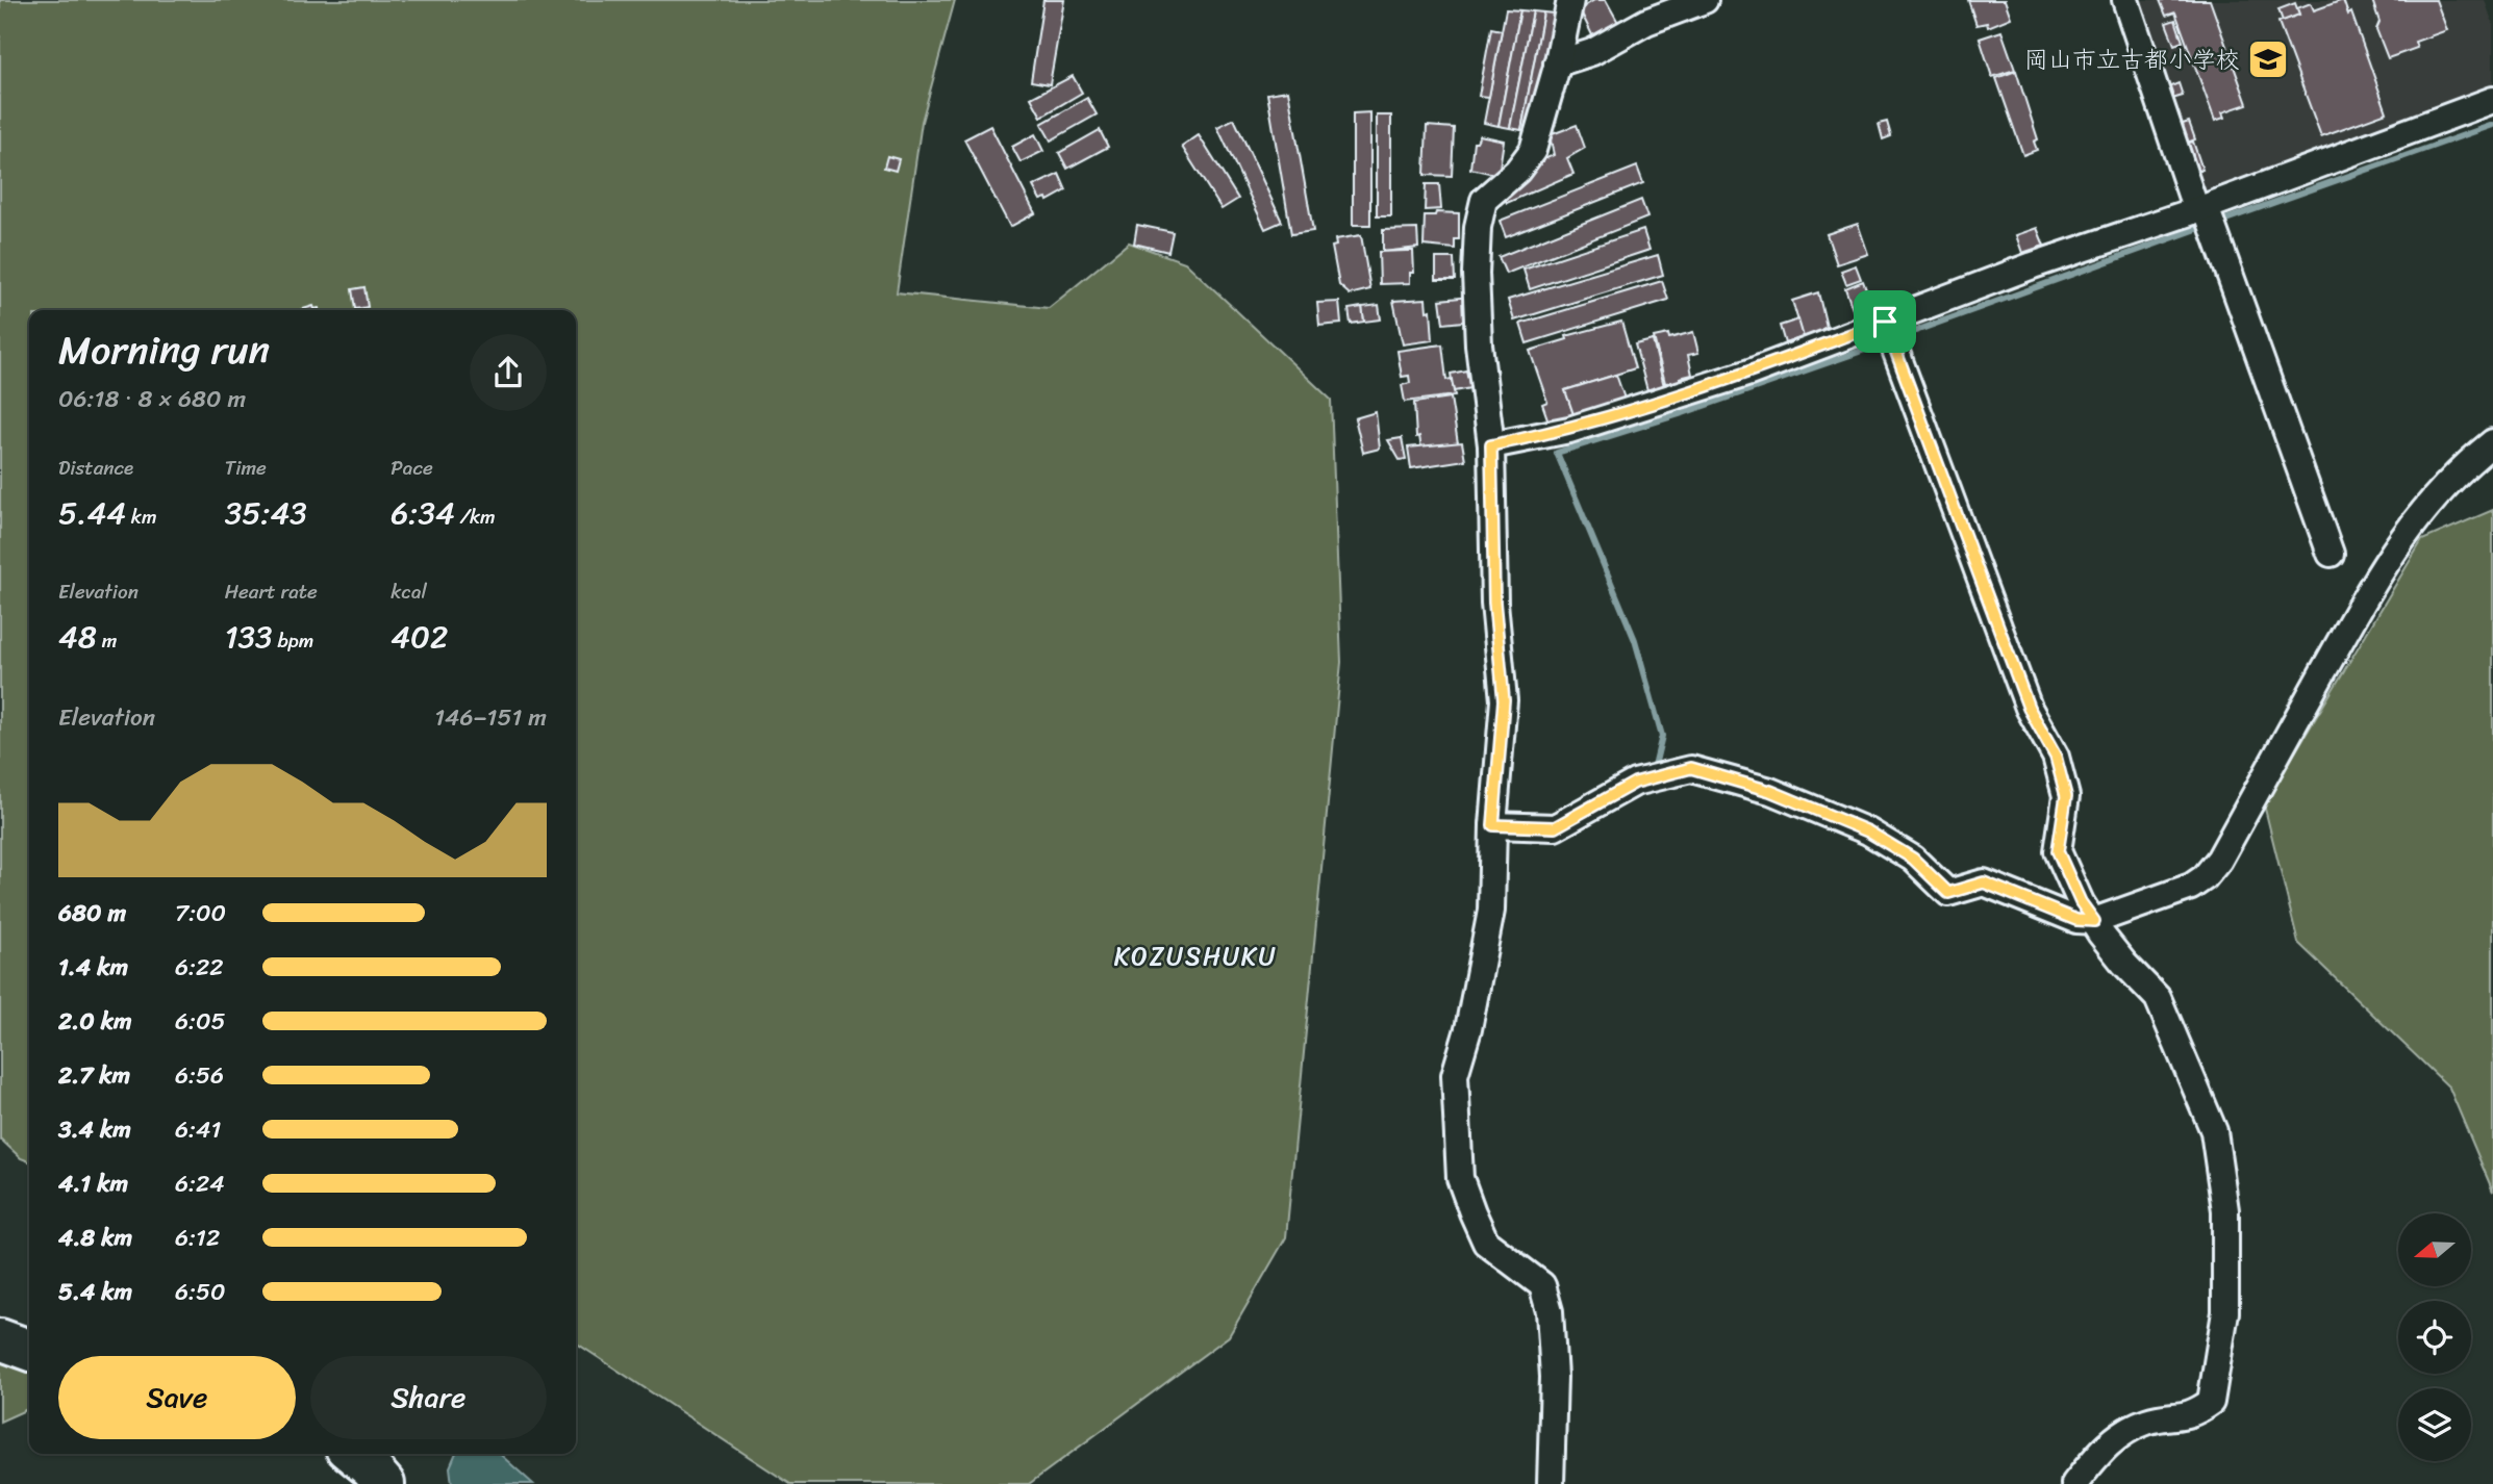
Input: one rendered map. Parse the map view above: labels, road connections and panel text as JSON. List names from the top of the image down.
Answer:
{
  "districts": ["KOZUSHUKU"],
  "places": {
    "school or university": ["岡山市立古都小学校"]
  },
  "north": "left",
  "page": {
    "heading": ["Morning run", "06:18 · 8 × 680 m"],
    "stats": [
      ["Distance", "5.44 km"],
      ["Time", "35:43"],
      ["Pace", "6:34 /km"],
      ["Elevation", "48 m"],
      ["Heart rate", "133 bpm"],
      ["kcal", "402"]
    ],
    "chart": ["Elevation", "146–151 m"],
    "list": [
      {
        "name": "680 m",
        "note": "7:00"
      },
      {
        "name": "1.4 km",
        "note": "6:22"
      },
      {
        "name": "2.0 km",
        "note": "6:05"
      },
      {
        "name": "2.7 km",
        "note": "6:56"
      },
      {
        "name": "3.4 km",
        "note": "6:41"
      },
      {
        "name": "4.1 km",
        "note": "6:24"
      },
      {
        "name": "4.8 km",
        "note": "6:12"
      },
      {
        "name": "5.4 km",
        "note": "6:50"
      }
    ],
    "buttons": ["Save", "Share"]
  }
}
